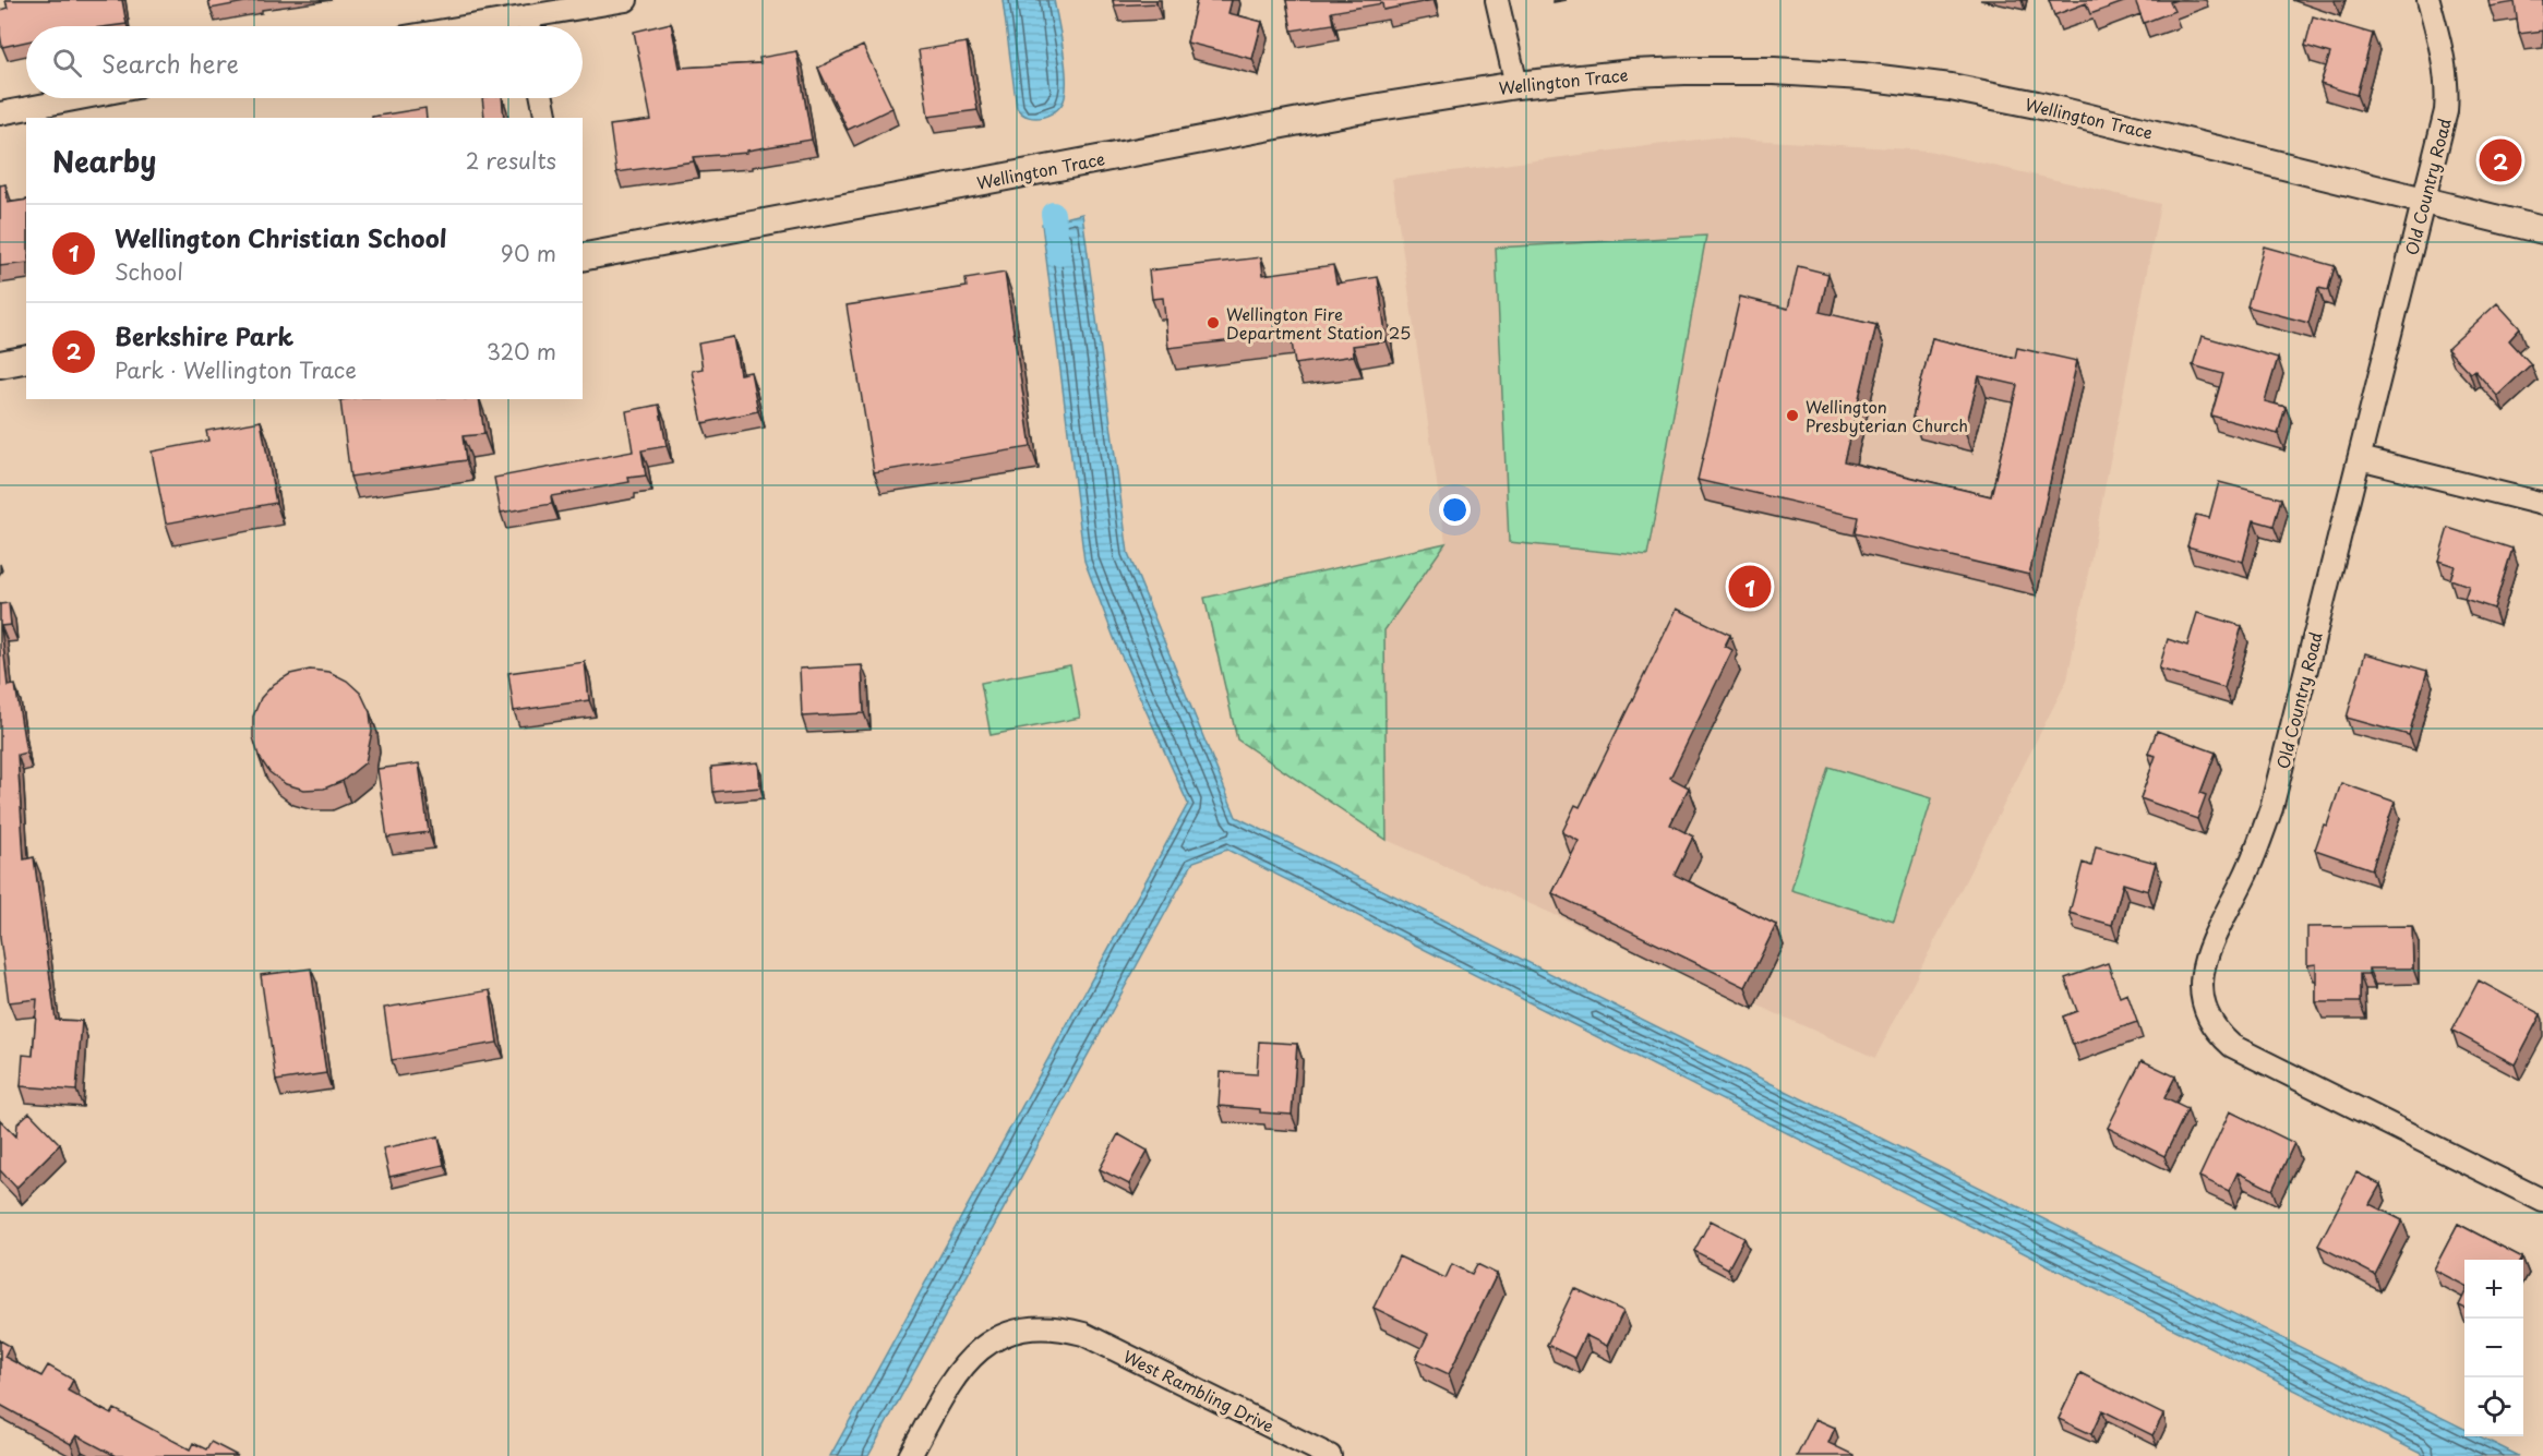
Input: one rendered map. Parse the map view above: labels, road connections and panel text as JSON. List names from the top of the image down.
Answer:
{
  "streets": {
    "street": ["Wellington Trace", "Old Country Road", "West Rambling Drive"]
  },
  "crossings": [
    ["Wellington Trace", "Old Country Road"]
  ],
  "places": ["Wellington Fire Department Station 25", "Wellington Presbyterian Church"],
  "page": {
    "search": "Search here",
    "heading": ["Nearby", "2 results"],
    "pins": ["2", "1"],
    "list": [
      {
        "mark": "1",
        "name": "Wellington Christian School",
        "note": "School",
        "value": "90 m"
      },
      {
        "mark": "2",
        "name": "Berkshire Park",
        "note": "Park · Wellington Trace",
        "value": "320 m"
      }
    ],
    "map_buttons": ["+", "−"]
  }
}
